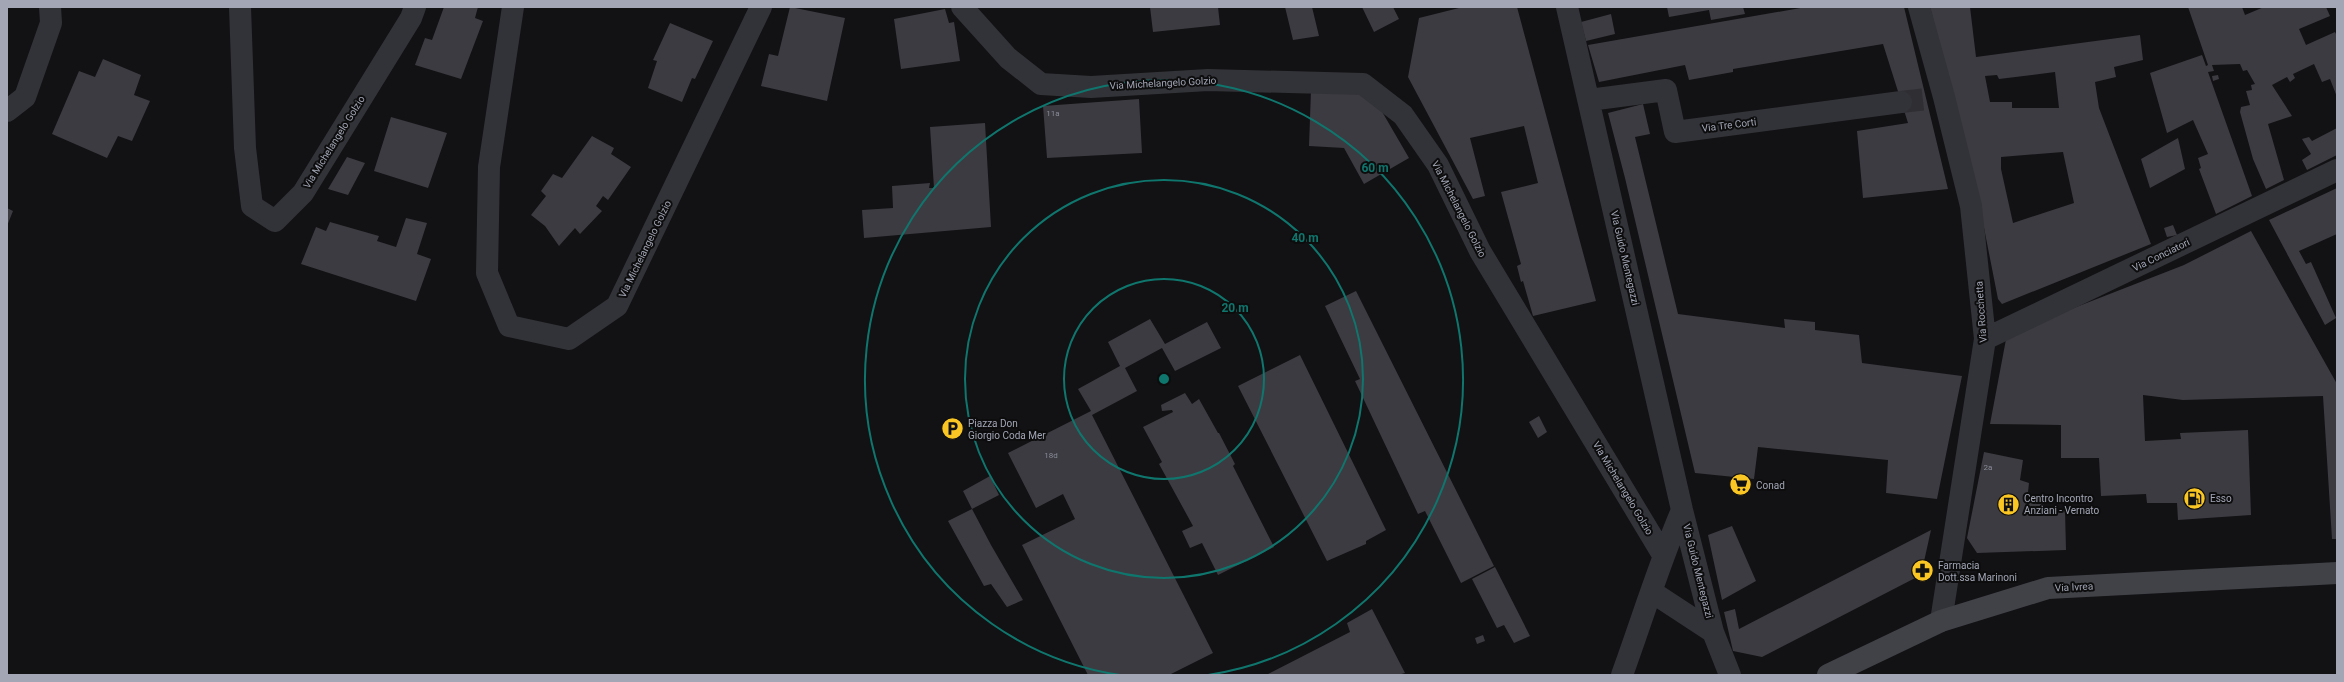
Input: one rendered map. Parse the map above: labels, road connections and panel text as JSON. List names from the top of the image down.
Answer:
{
  "streets": {
    "main road": ["Via Ivrea"],
    "street": [
      "Via Michelangelo Golzio",
      "Via Tre Corti",
      "Via Conciatori",
      "Via Guido Mentegazzi",
      "Via Rocchetta"
    ]
  },
  "crossings": [
    ["Via Michelangelo Golzio", "Via Guido Mentegazzi"],
    ["Via Tre Corti", "Via Guido Mentegazzi"],
    ["Via Conciatori", "Via Rocchetta"],
    ["Via Rocchetta", "Via Ivrea"]
  ],
  "places": {
    "parking": ["Piazza Don Giorgio Coda Mer"],
    "supermarket": ["Conad"],
    "fuel station": ["Esso"],
    "building": ["Centro Incontro Anziani - Vernato"],
    "pharmacy": ["Farmacia Dott.ssa Marinoni"]
  },
  "house_numbers": ["11a", "18d", "2a"],
  "rings": ["60 m", "40 m", "20 m"]
}
